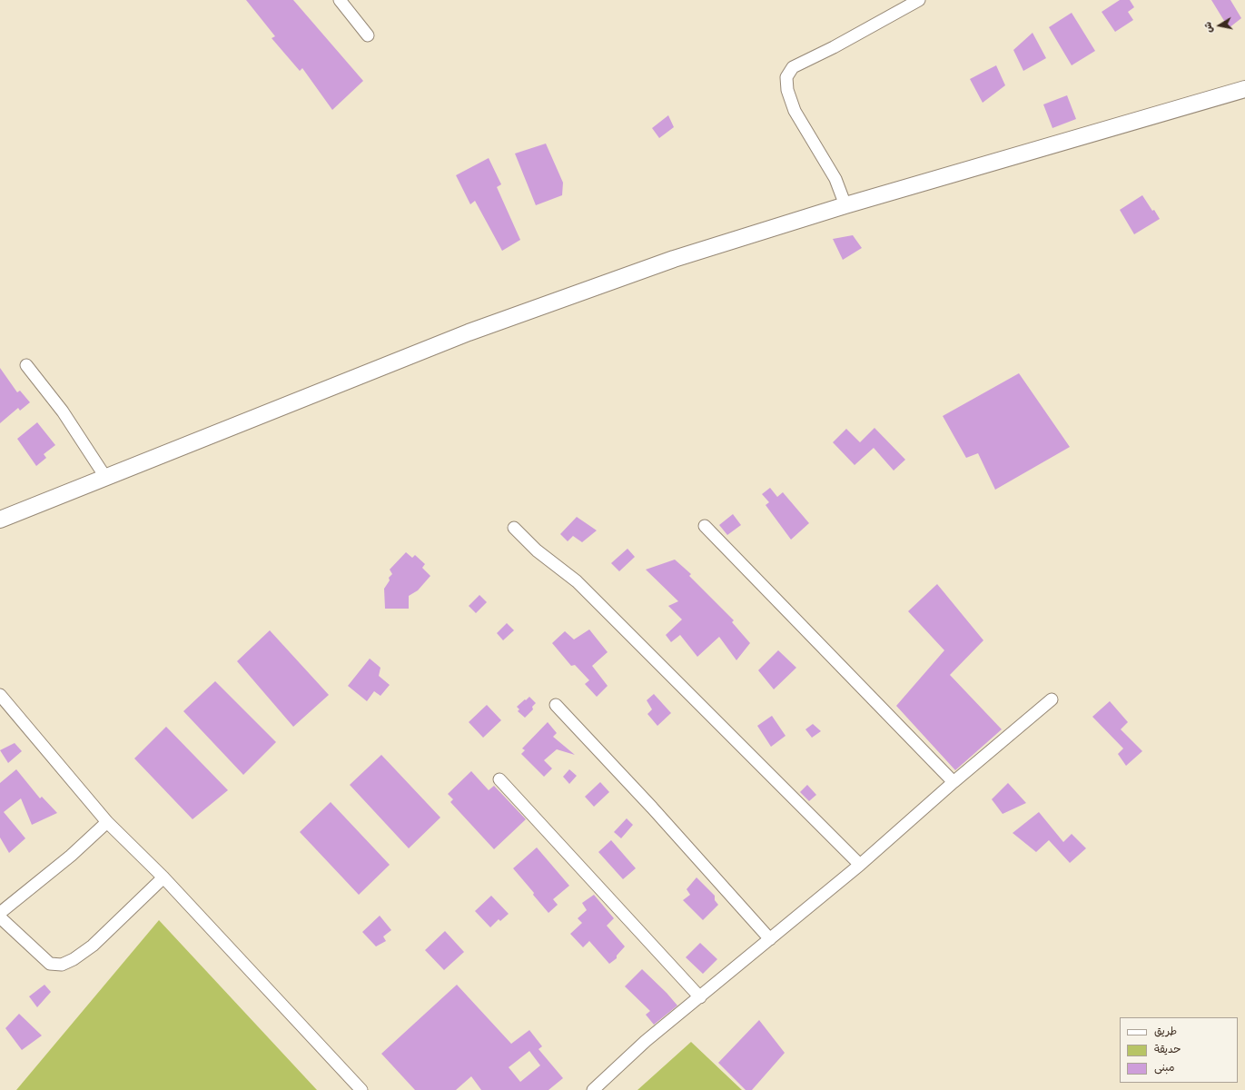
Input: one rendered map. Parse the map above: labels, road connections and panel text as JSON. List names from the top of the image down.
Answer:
{
  "legend": ["طريق", "حديقة", "مبنى"],
  "north": "left"
}
